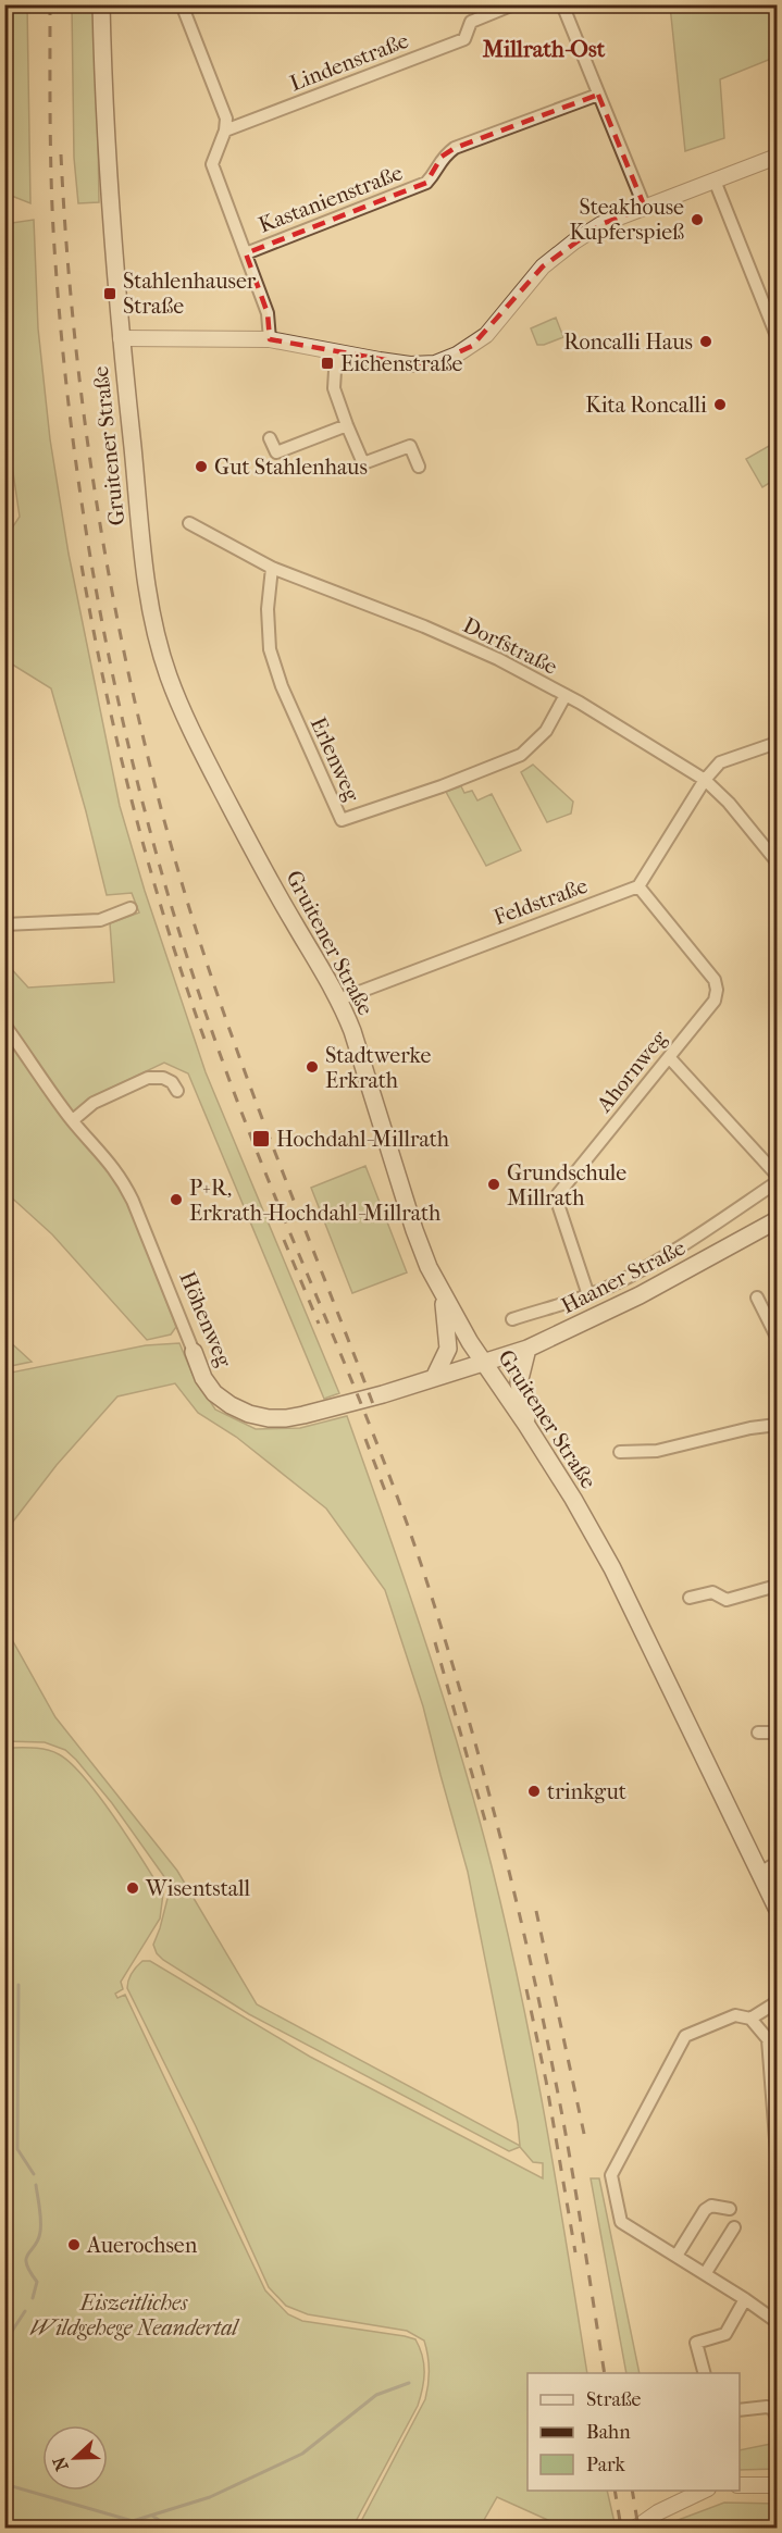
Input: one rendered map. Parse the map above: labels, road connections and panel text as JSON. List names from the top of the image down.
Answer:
{
  "streets": {
    "main road": ["Gruitener Straße", "Haaner Straße", "Höhenweg"],
    "street": [
      "Lindenstraße",
      "Kastanienstraße",
      "Dorfstraße",
      "Erlenweg",
      "Feldstraße",
      "Ahornweg"
    ]
  },
  "crossings": [
    ["Gruitener Straße", "Feldstraße"],
    ["Gruitener Straße", "Haaner Straße"],
    ["Gruitener Straße", "Höhenweg"],
    ["Dorfstraße", "Erlenweg"],
    ["Feldstraße", "Ahornweg"],
    ["Haaner Straße", "Höhenweg"]
  ],
  "districts": ["Millrath-Ost"],
  "parks": ["Eiszeitliches Wildgehege Neandertal"],
  "places": {
    "other": [
      "Steakhouse Kupferspieß",
      "Roncalli Haus",
      "Kita Roncalli",
      "Gut Stahlenhaus",
      "Stadtwerke Erkrath",
      "Grundschule Millrath",
      "P+R, Erkrath-Hochdahl-Millrath",
      "trinkgut",
      "Wisentstall",
      "Auerochsen"
    ],
    "transit": ["Stahlenhauser Straße", "Eichenstraße", "Hochdahl-Millrath"]
  },
  "legend": ["Straße", "Bahn", "Park"],
  "north": "left"
}
